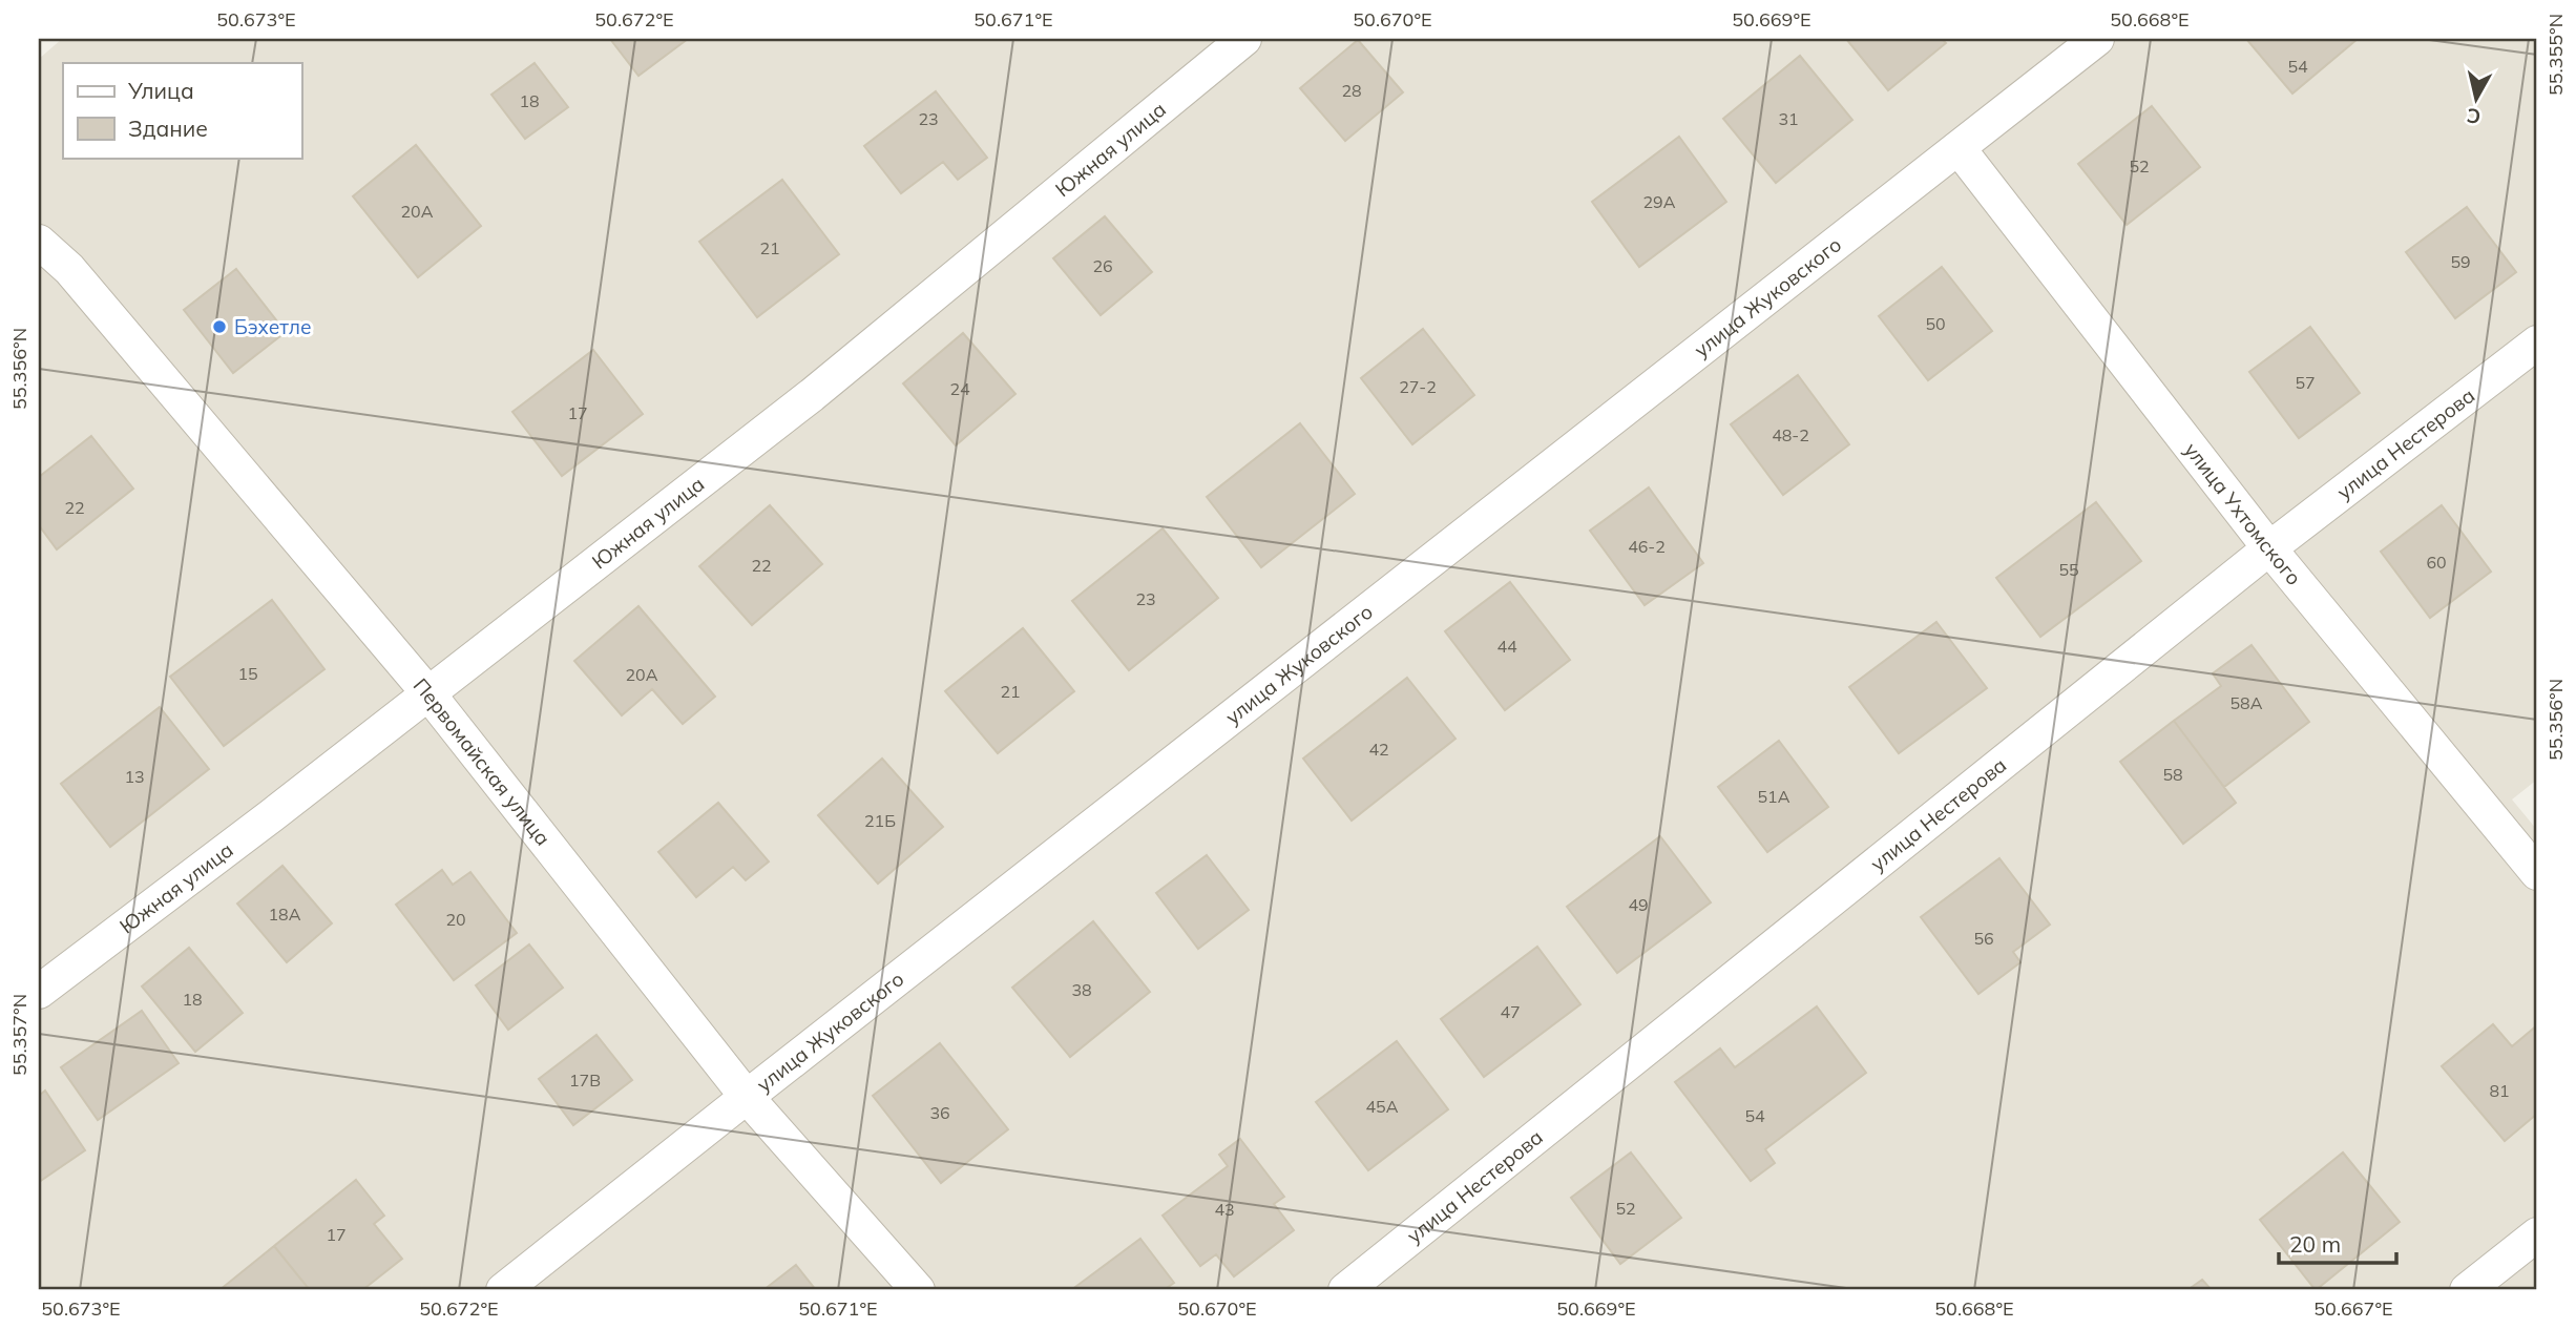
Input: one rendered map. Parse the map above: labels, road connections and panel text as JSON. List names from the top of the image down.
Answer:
{
  "streets": {
    "street": [
      "Южная улица",
      "улица Жуковского",
      "улица Нестерова",
      "улица Ухтомского",
      "Первомайская улица"
    ]
  },
  "crossings": [
    ["Южная улица", "Первомайская улица"],
    ["улица Жуковского", "улица Ухтомского"],
    ["улица Жуковского", "Первомайская улица"],
    ["улица Нестерова", "улица Ухтомского"]
  ],
  "places": ["Бэхетле"],
  "house_numbers": [
    "54",
    "28",
    "18",
    "23",
    "31",
    "52",
    "29А",
    "20А",
    "21",
    "59",
    "26",
    "50",
    "57",
    "27-2",
    "24",
    "17",
    "48-2",
    "22",
    "46-2",
    "60",
    "22",
    "55",
    "23",
    "44",
    "15",
    "20А",
    "21",
    "58А",
    "42",
    "58",
    "13",
    "51А",
    "21Б",
    "49",
    "18А",
    "20",
    "56",
    "38",
    "18",
    "47",
    "17В",
    "81",
    "45А",
    "36",
    "54",
    "52",
    "43",
    "17"
  ],
  "legend": ["Улица", "Здание"],
  "scale_bar": "20 m",
  "north": "bottom",
  "coordinates": [
    "50.673°E",
    "50.672°E",
    "50.671°E",
    "50.670°E",
    "50.669°E",
    "50.668°E",
    "55.355°N",
    "55.356°N",
    "55.357°N",
    "50.667°E"
  ]
}
